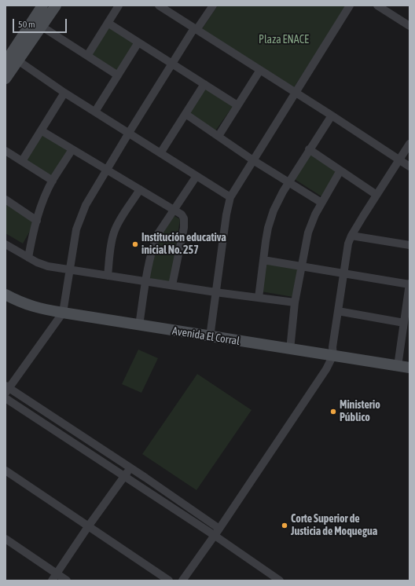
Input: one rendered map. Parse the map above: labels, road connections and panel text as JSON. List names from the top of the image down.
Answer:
{
  "streets": {
    "street": ["Avenida El Corral"]
  },
  "parks": ["Plaza ENACE"],
  "places": ["Institución educativa inicial No. 257", "Ministerio Público", "Corte Superior de Justicia de Moquegua"],
  "scale_bar": "50 m"
}
